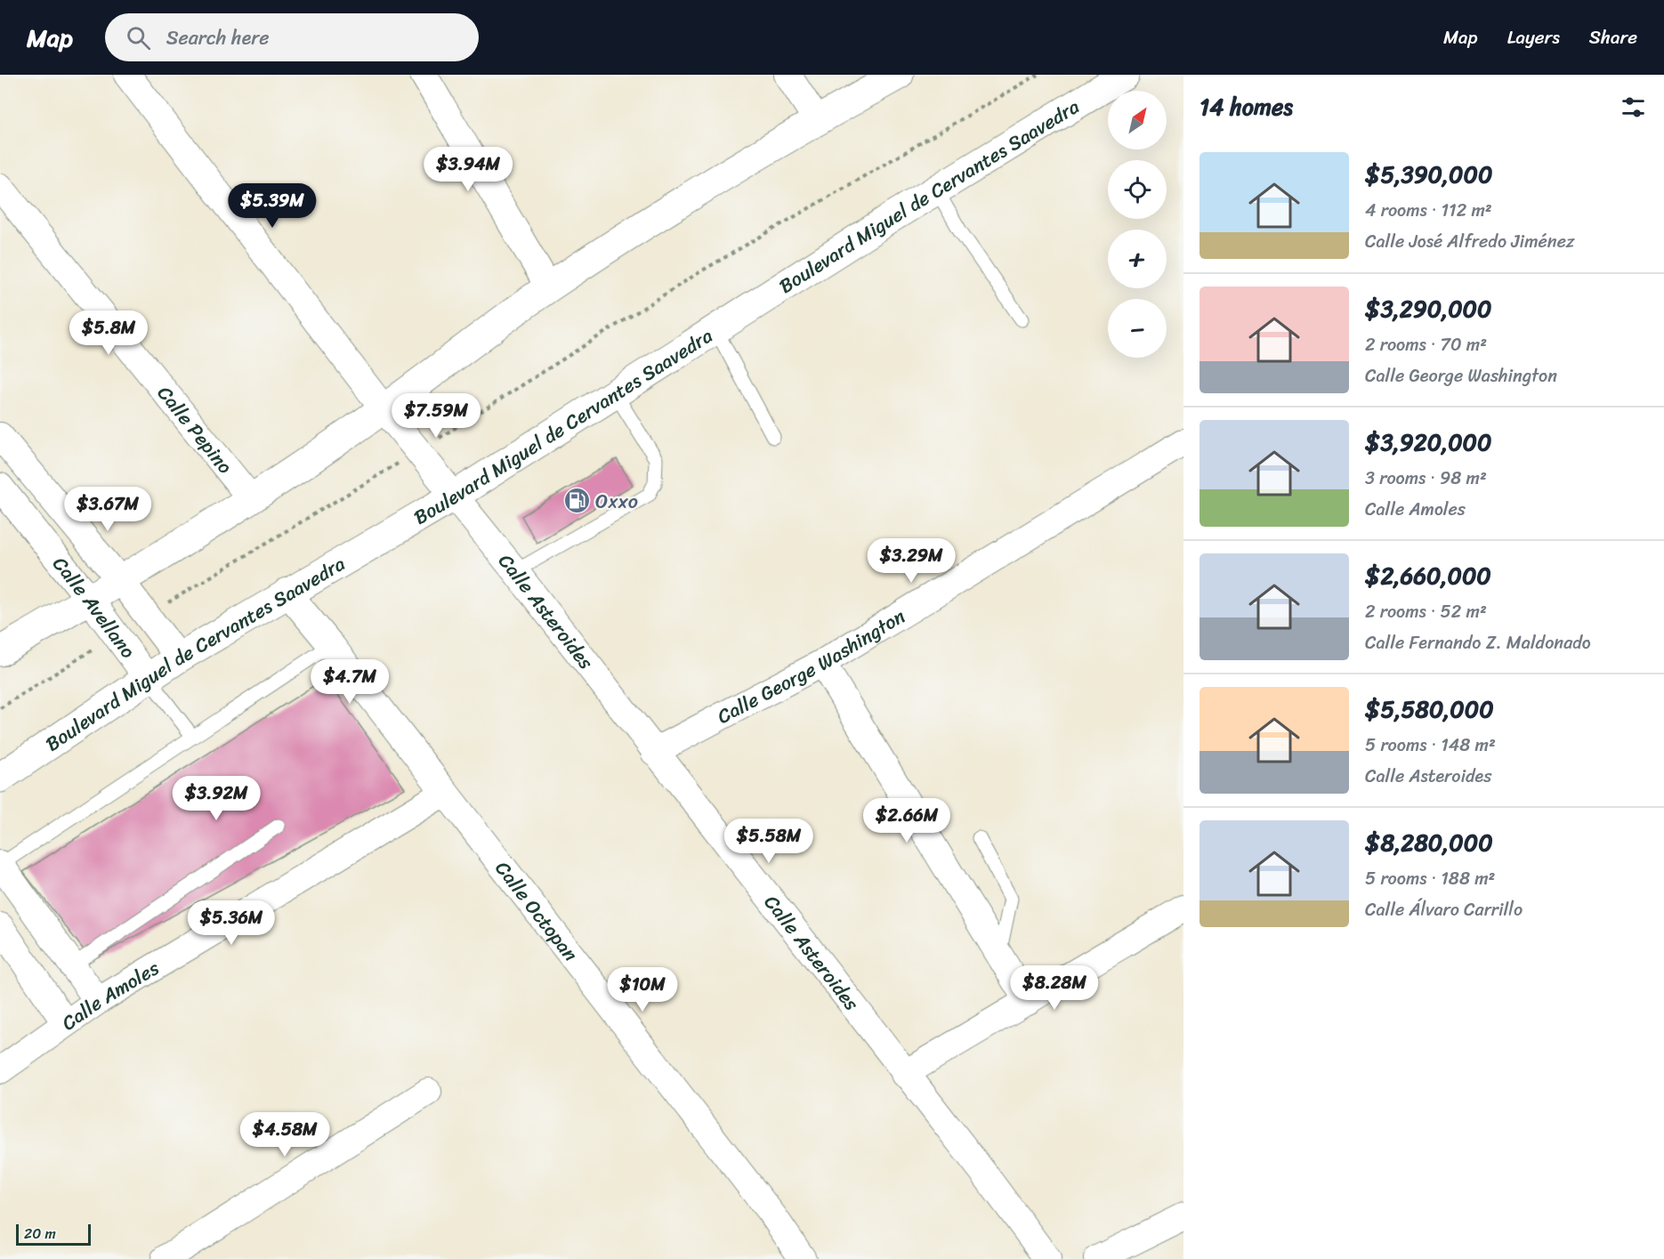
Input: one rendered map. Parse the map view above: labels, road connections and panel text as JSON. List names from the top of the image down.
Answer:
{
  "streets": {
    "main road": ["Boulevard Miguel de Cervantes Saavedra"],
    "street": [
      "Calle Pepino",
      "Calle Avellano",
      "Calle Asteroides",
      "Calle George Washington",
      "Calle Octopan",
      "Calle Amoles"
    ]
  },
  "crossings": [
    ["Boulevard Miguel de Cervantes Saavedra", "Calle Avellano"],
    ["Boulevard Miguel de Cervantes Saavedra", "Calle Asteroides"],
    ["Boulevard Miguel de Cervantes Saavedra", "Calle Octopan"],
    ["Calle Asteroides", "Calle George Washington"],
    ["Calle Octopan", "Calle Amoles"]
  ],
  "places": {
    "fuel station": ["Oxxo"]
  },
  "scale_bar": "20 m",
  "north": "top right",
  "page": {
    "header": "Map",
    "search": "Search here",
    "nav": ["Map", "Layers", "Share"],
    "heading": "14 homes",
    "map_buttons": ["+", "−"],
    "list": [
      {
        "name": "$5,390,000",
        "note": "4 rooms · 112 m² · Calle José Alfredo Jiménez"
      },
      {
        "name": "$3,290,000",
        "note": "2 rooms · 70 m² · Calle George Washington"
      },
      {
        "name": "$3,920,000",
        "note": "3 rooms · 98 m² · Calle Amoles"
      },
      {
        "name": "$2,660,000",
        "note": "2 rooms · 52 m² · Calle Fernando Z. Maldonado"
      },
      {
        "name": "$5,580,000",
        "note": "5 rooms · 148 m² · Calle Asteroides"
      },
      {
        "name": "$8,280,000",
        "note": "5 rooms · 188 m² · Calle Álvaro Carrillo"
      }
    ],
    "price": [
      "$3.94M",
      "$5.39M",
      "$5.8M",
      "$7.59M",
      "$3.67M",
      "$3.29M",
      "$4.7M",
      "$3.92M",
      "$2.66M",
      "$5.58M",
      "$5.36M",
      "$8.28M",
      "$10M",
      "$4.58M"
    ],
    "scale": "20 m"
  }
}
